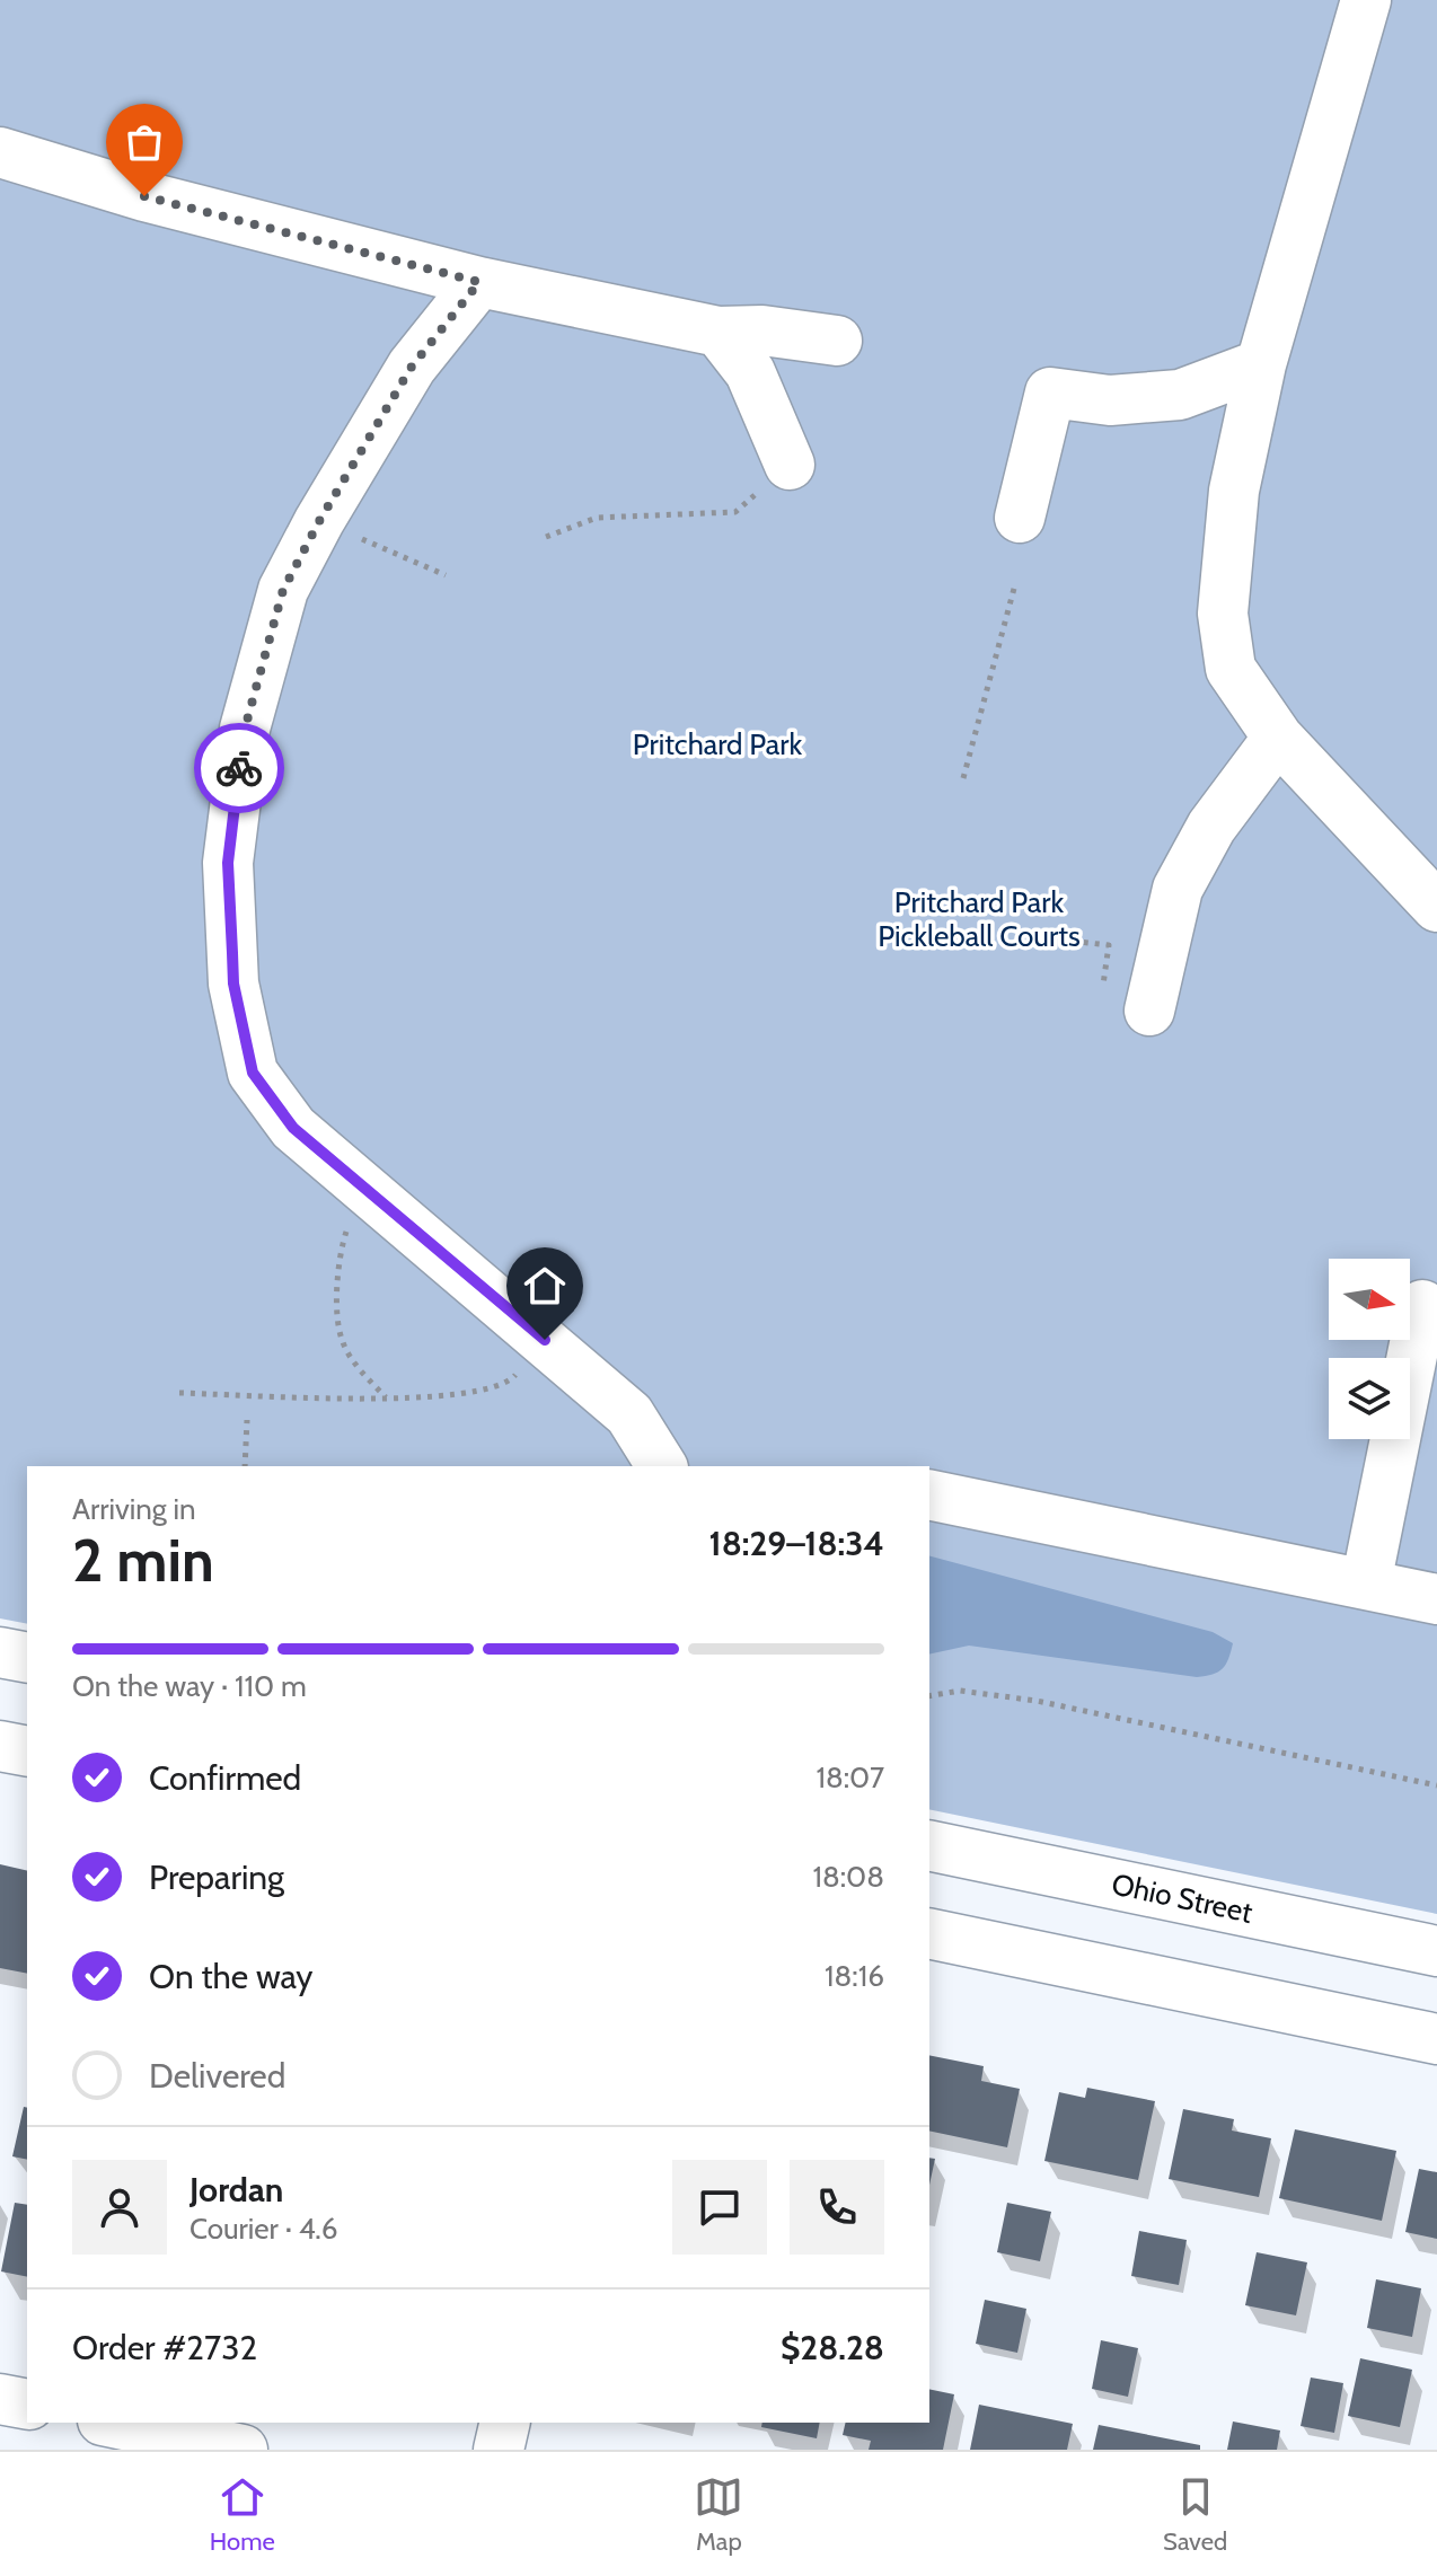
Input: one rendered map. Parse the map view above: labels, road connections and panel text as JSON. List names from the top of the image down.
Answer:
{
  "streets": {
    "street": ["Ohio Street"]
  },
  "parks": ["Pritchard Park", "Pritchard Park Pickleball Courts"],
  "north": "right",
  "page": {
    "heading": ["2 min", "Arriving in", "18:29–18:34"],
    "panel": [
      "Jordan",
      "Courier · 4.6",
      "Order #2732",
      "$28.28"
    ],
    "bar": "On the way · 110 m",
    "list": [
      ["Confirmed", "18:07"],
      ["Preparing", "18:08"],
      ["On the way", "18:16"],
      "Delivered"
    ],
    "tabs": ["Home", "Map", "Saved"]
  }
}
